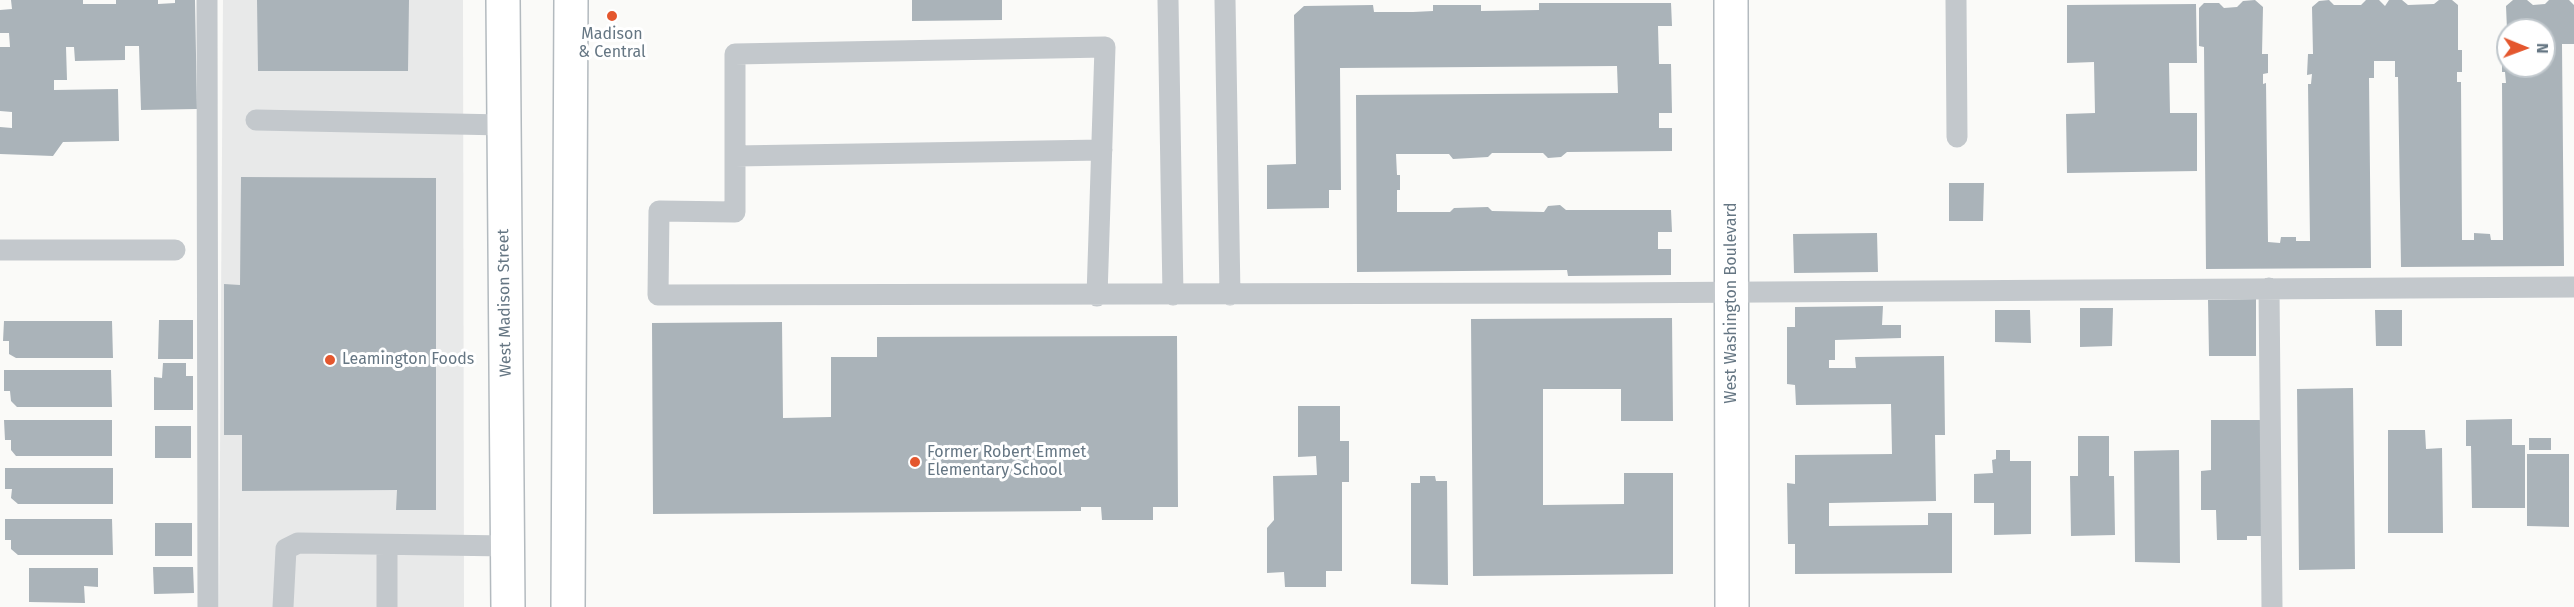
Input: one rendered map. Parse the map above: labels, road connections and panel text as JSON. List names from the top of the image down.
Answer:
{
  "streets": {
    "main road": ["West Madison Street", "West Washington Boulevard"]
  },
  "places": ["Madison & Central", "Leamington Foods", "Former Robert Emmet Elementary School"],
  "north": "right"
}
